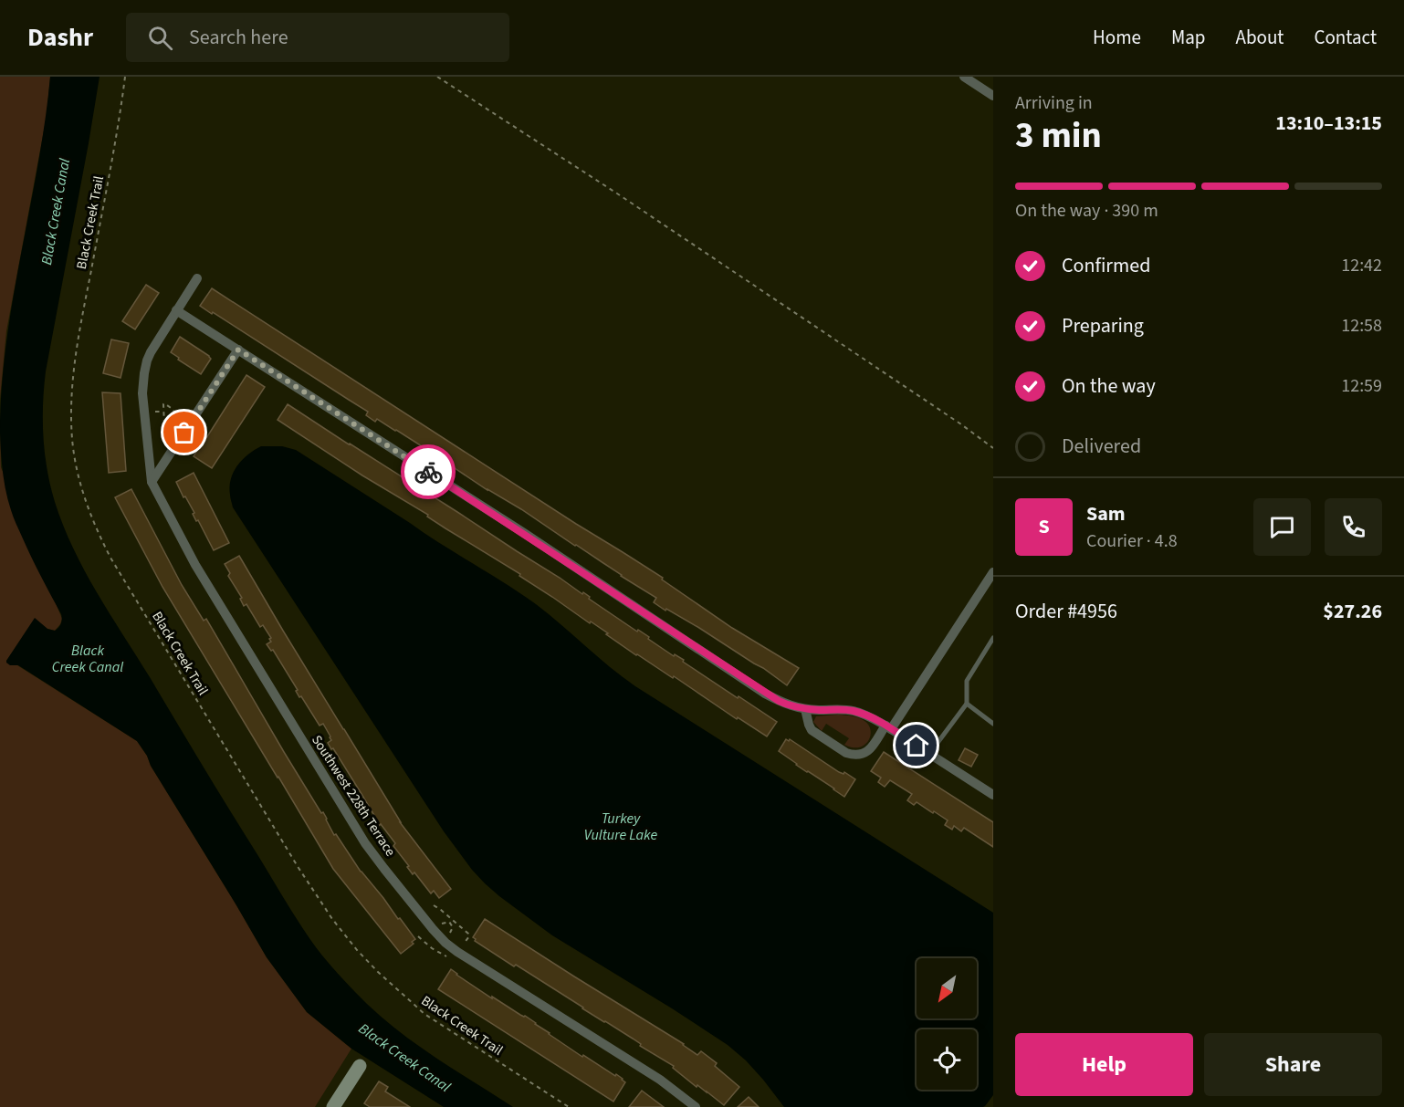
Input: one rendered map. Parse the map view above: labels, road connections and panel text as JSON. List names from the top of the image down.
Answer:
{
  "streets": {
    "street": ["Southwest 228th Terrace"],
    "path": ["Black Creek Trail"]
  },
  "water": ["Black Creek Canal", "Turkey Vulture Lake"],
  "north": "bottom left",
  "page": {
    "header": "Dashr",
    "search": "Search here",
    "nav": [
      "Home",
      "Map",
      "About",
      "Contact"
    ],
    "heading": ["3 min", "Arriving in", "13:10–13:15"],
    "panel": [
      "Sam",
      "Courier · 4.8",
      "Order #4956",
      "$27.26"
    ],
    "bar": "On the way · 390 m",
    "list": [
      ["Confirmed", "12:42"],
      ["Preparing", "12:58"],
      ["On the way", "12:59"],
      "Delivered"
    ],
    "round": "S",
    "buttons": ["Help", "Share"]
  }
}
